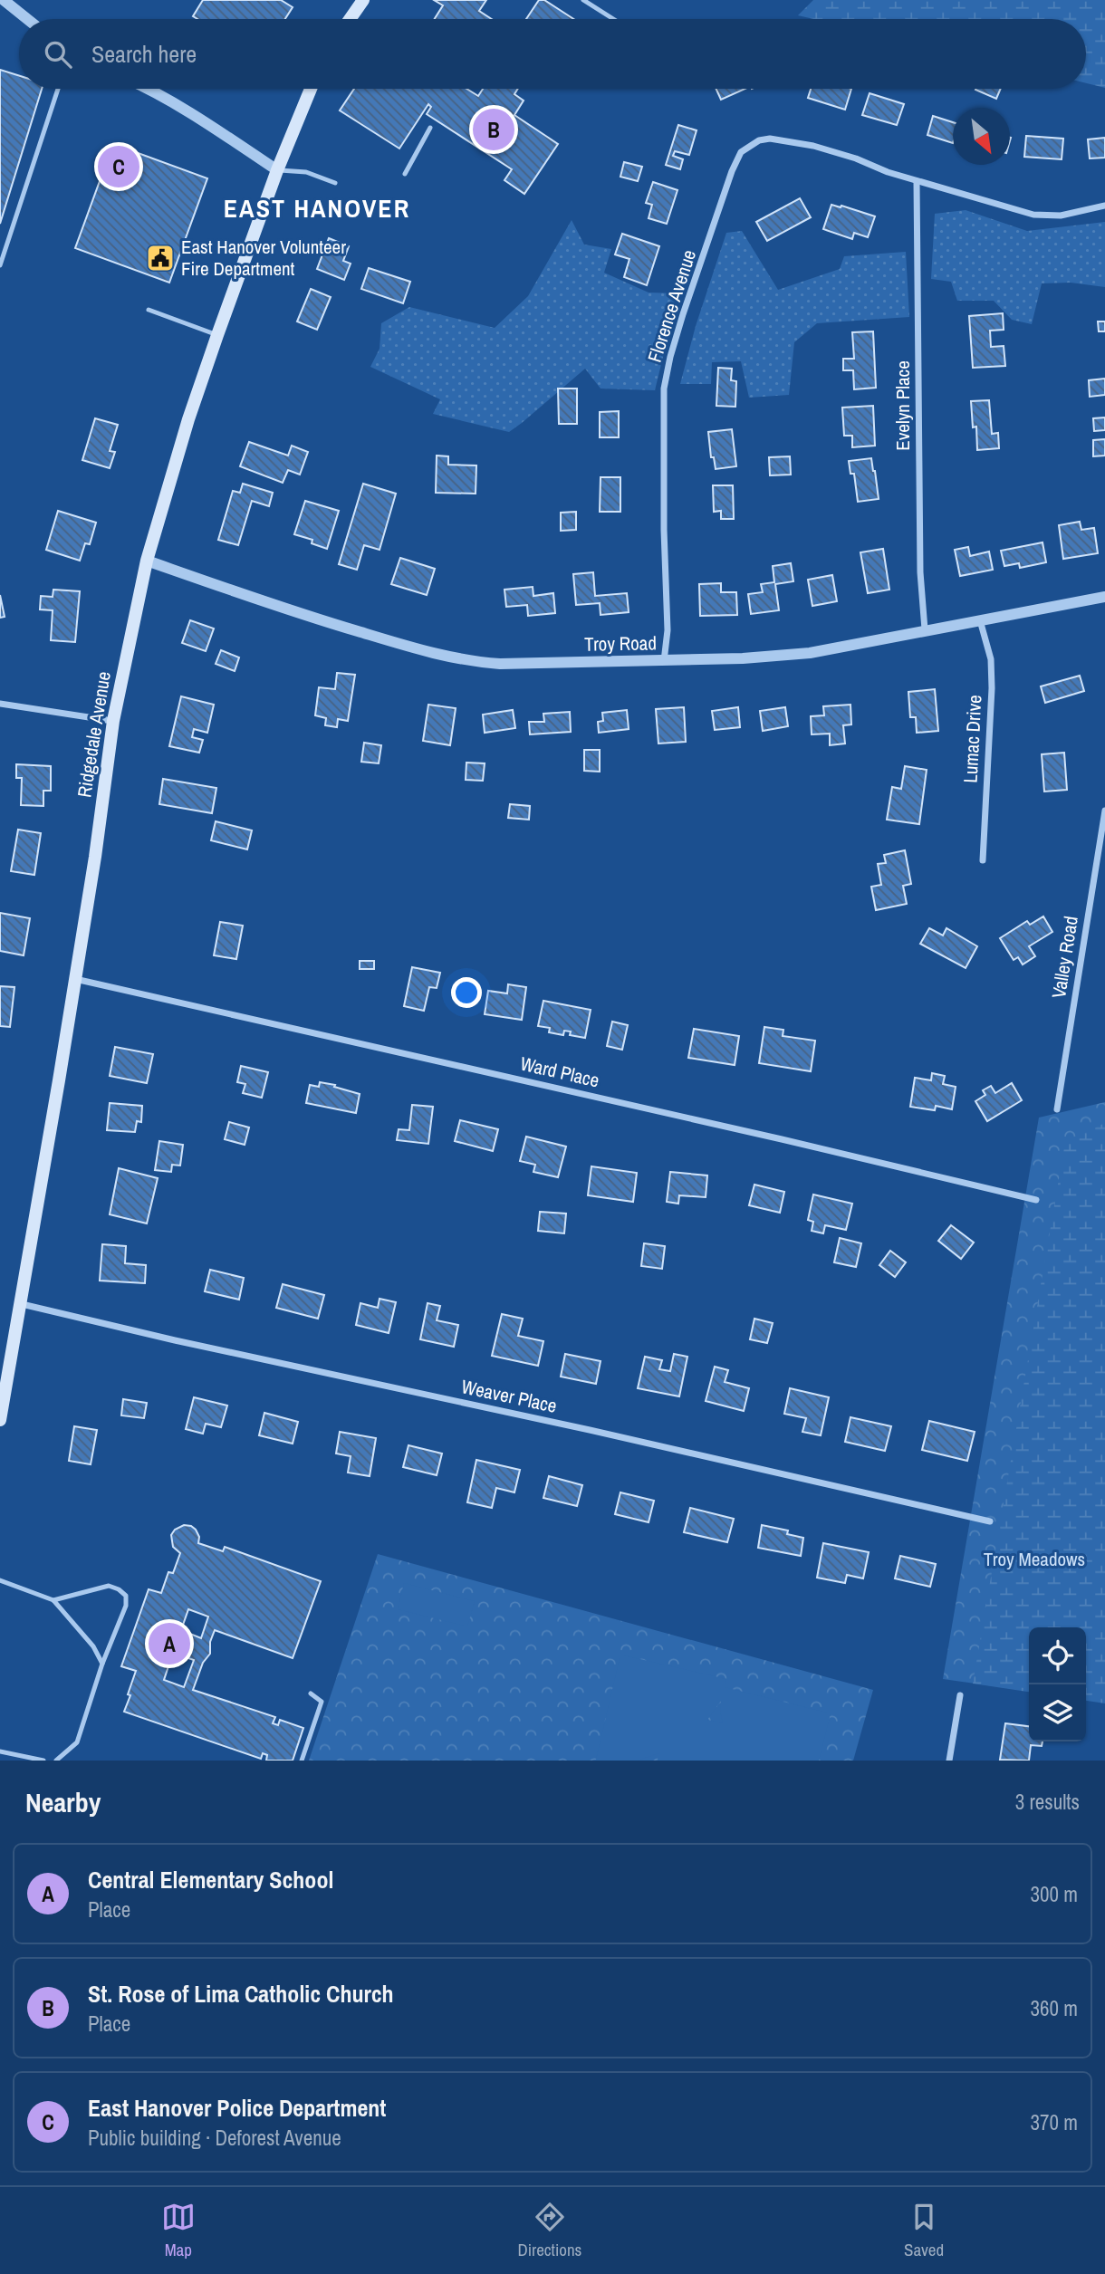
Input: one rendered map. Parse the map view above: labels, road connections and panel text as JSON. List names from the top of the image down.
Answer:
{
  "streets": {
    "main road": ["Ridgedale Avenue"],
    "street": [
      "Florence Avenue",
      "Evelyn Place",
      "Troy Road",
      "Lumac Drive",
      "Valley Road",
      "Ward Place",
      "Weaver Place"
    ]
  },
  "crossings": [
    ["Florence Avenue", "Evelyn Place"],
    ["Florence Avenue", "Troy Road"],
    ["Evelyn Place", "Troy Road"],
    ["Troy Road", "Ridgedale Avenue"],
    ["Troy Road", "Lumac Drive"],
    ["Ridgedale Avenue", "Ward Place"],
    ["Ridgedale Avenue", "Weaver Place"]
  ],
  "districts": ["EAST HANOVER"],
  "parks": ["Troy Meadows"],
  "places": {
    "public building": ["East Hanover Volunteer Fire Department"]
  },
  "north": "bottom right",
  "page": {
    "search": "Search here",
    "pins": ["B", "C", "A"],
    "heading": ["Nearby", "3 results"],
    "list": [
      {
        "mark": "A",
        "name": "Central Elementary School",
        "note": "Place",
        "value": "300 m"
      },
      {
        "mark": "B",
        "name": "St. Rose of Lima Catholic Church",
        "note": "Place",
        "value": "360 m"
      },
      {
        "mark": "C",
        "name": "East Hanover Police Department",
        "note": "Public building · Deforest Avenue",
        "value": "370 m"
      }
    ],
    "nav": ["Map", "Directions", "Saved"]
  }
}
